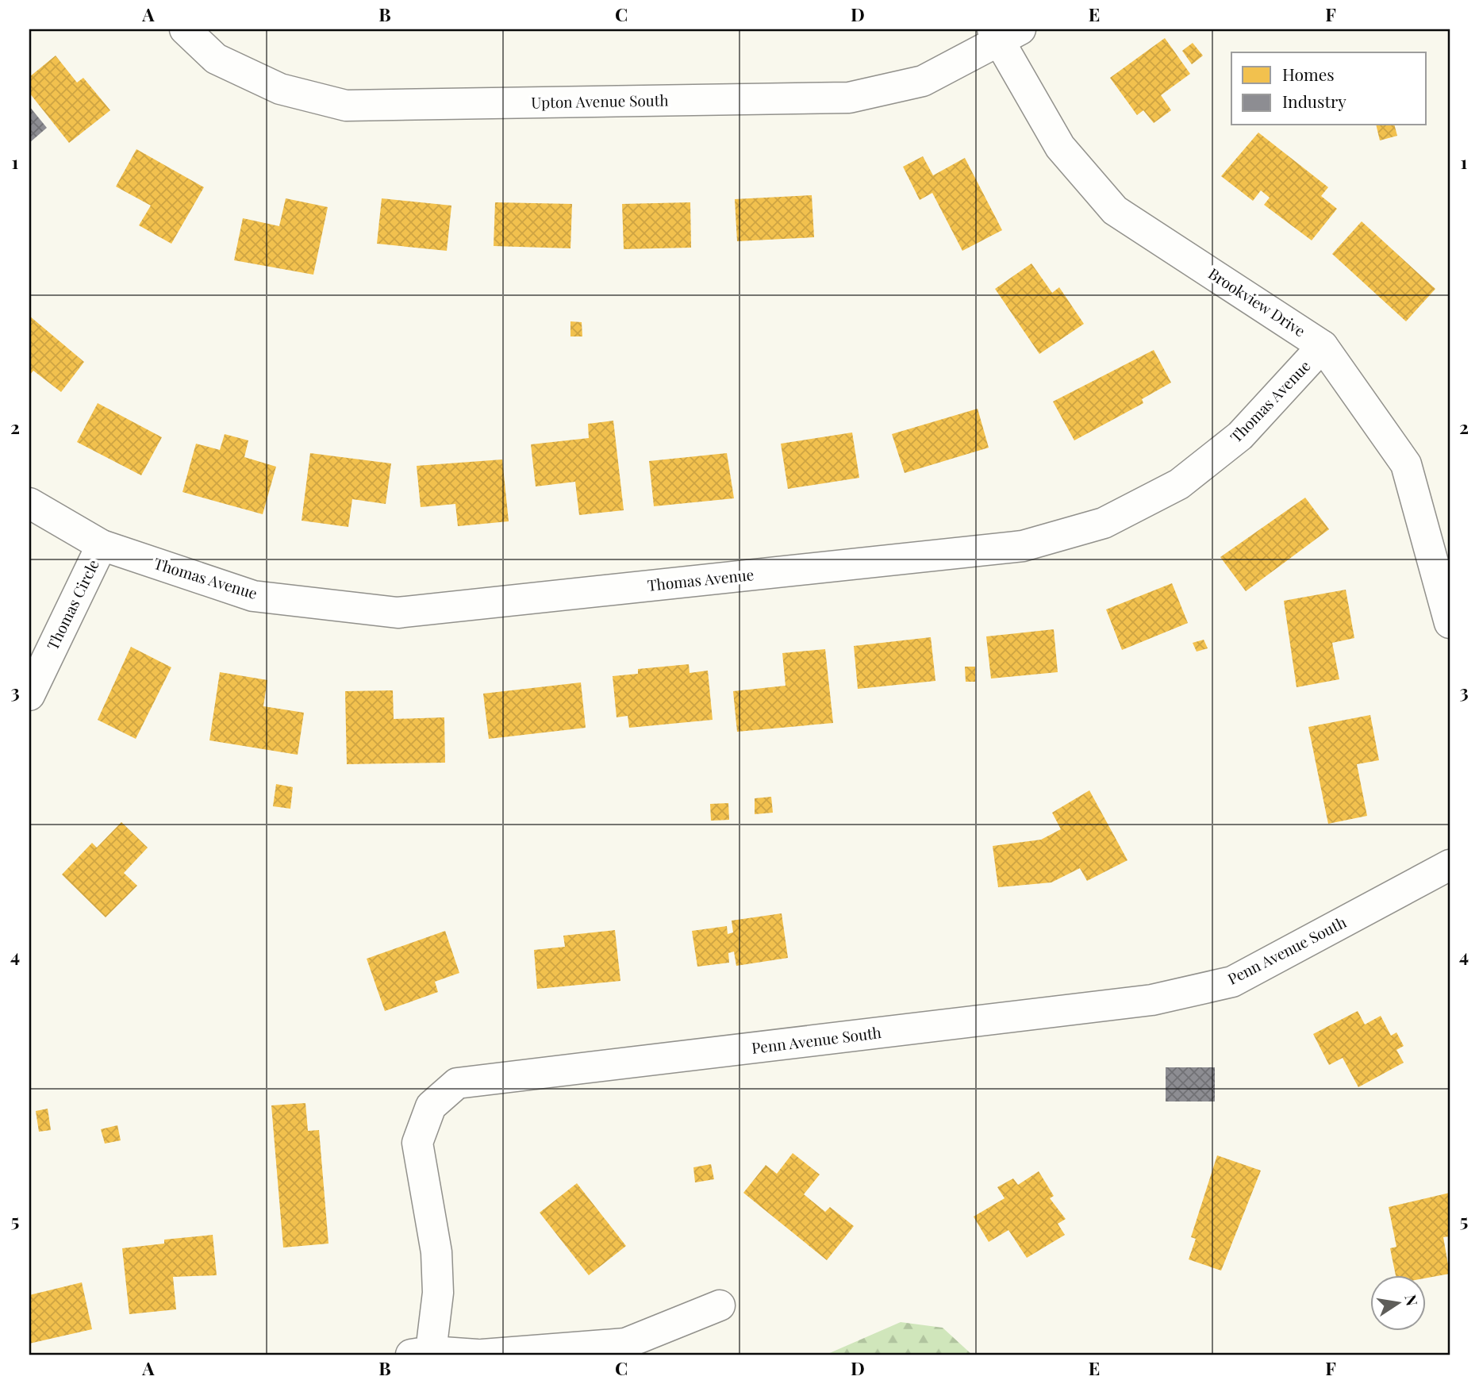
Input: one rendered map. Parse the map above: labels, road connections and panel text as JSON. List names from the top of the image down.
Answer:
{
  "streets": {
    "street": [
      "Upton Avenue South",
      "Brookview Drive",
      "Thomas Avenue",
      "Thomas Circle",
      "Penn Avenue South"
    ]
  },
  "crossings": [
    ["Upton Avenue South", "Brookview Drive"],
    ["Brookview Drive", "Thomas Avenue"],
    ["Thomas Avenue", "Thomas Circle"]
  ],
  "legend": ["Homes", "Industry"],
  "north": "right",
  "grid": {
    "columns": [
      "A",
      "B",
      "C",
      "D",
      "E",
      "F"
    ],
    "rows": [
      "1",
      "2",
      "3",
      "4",
      "5"
    ]
  }
}
